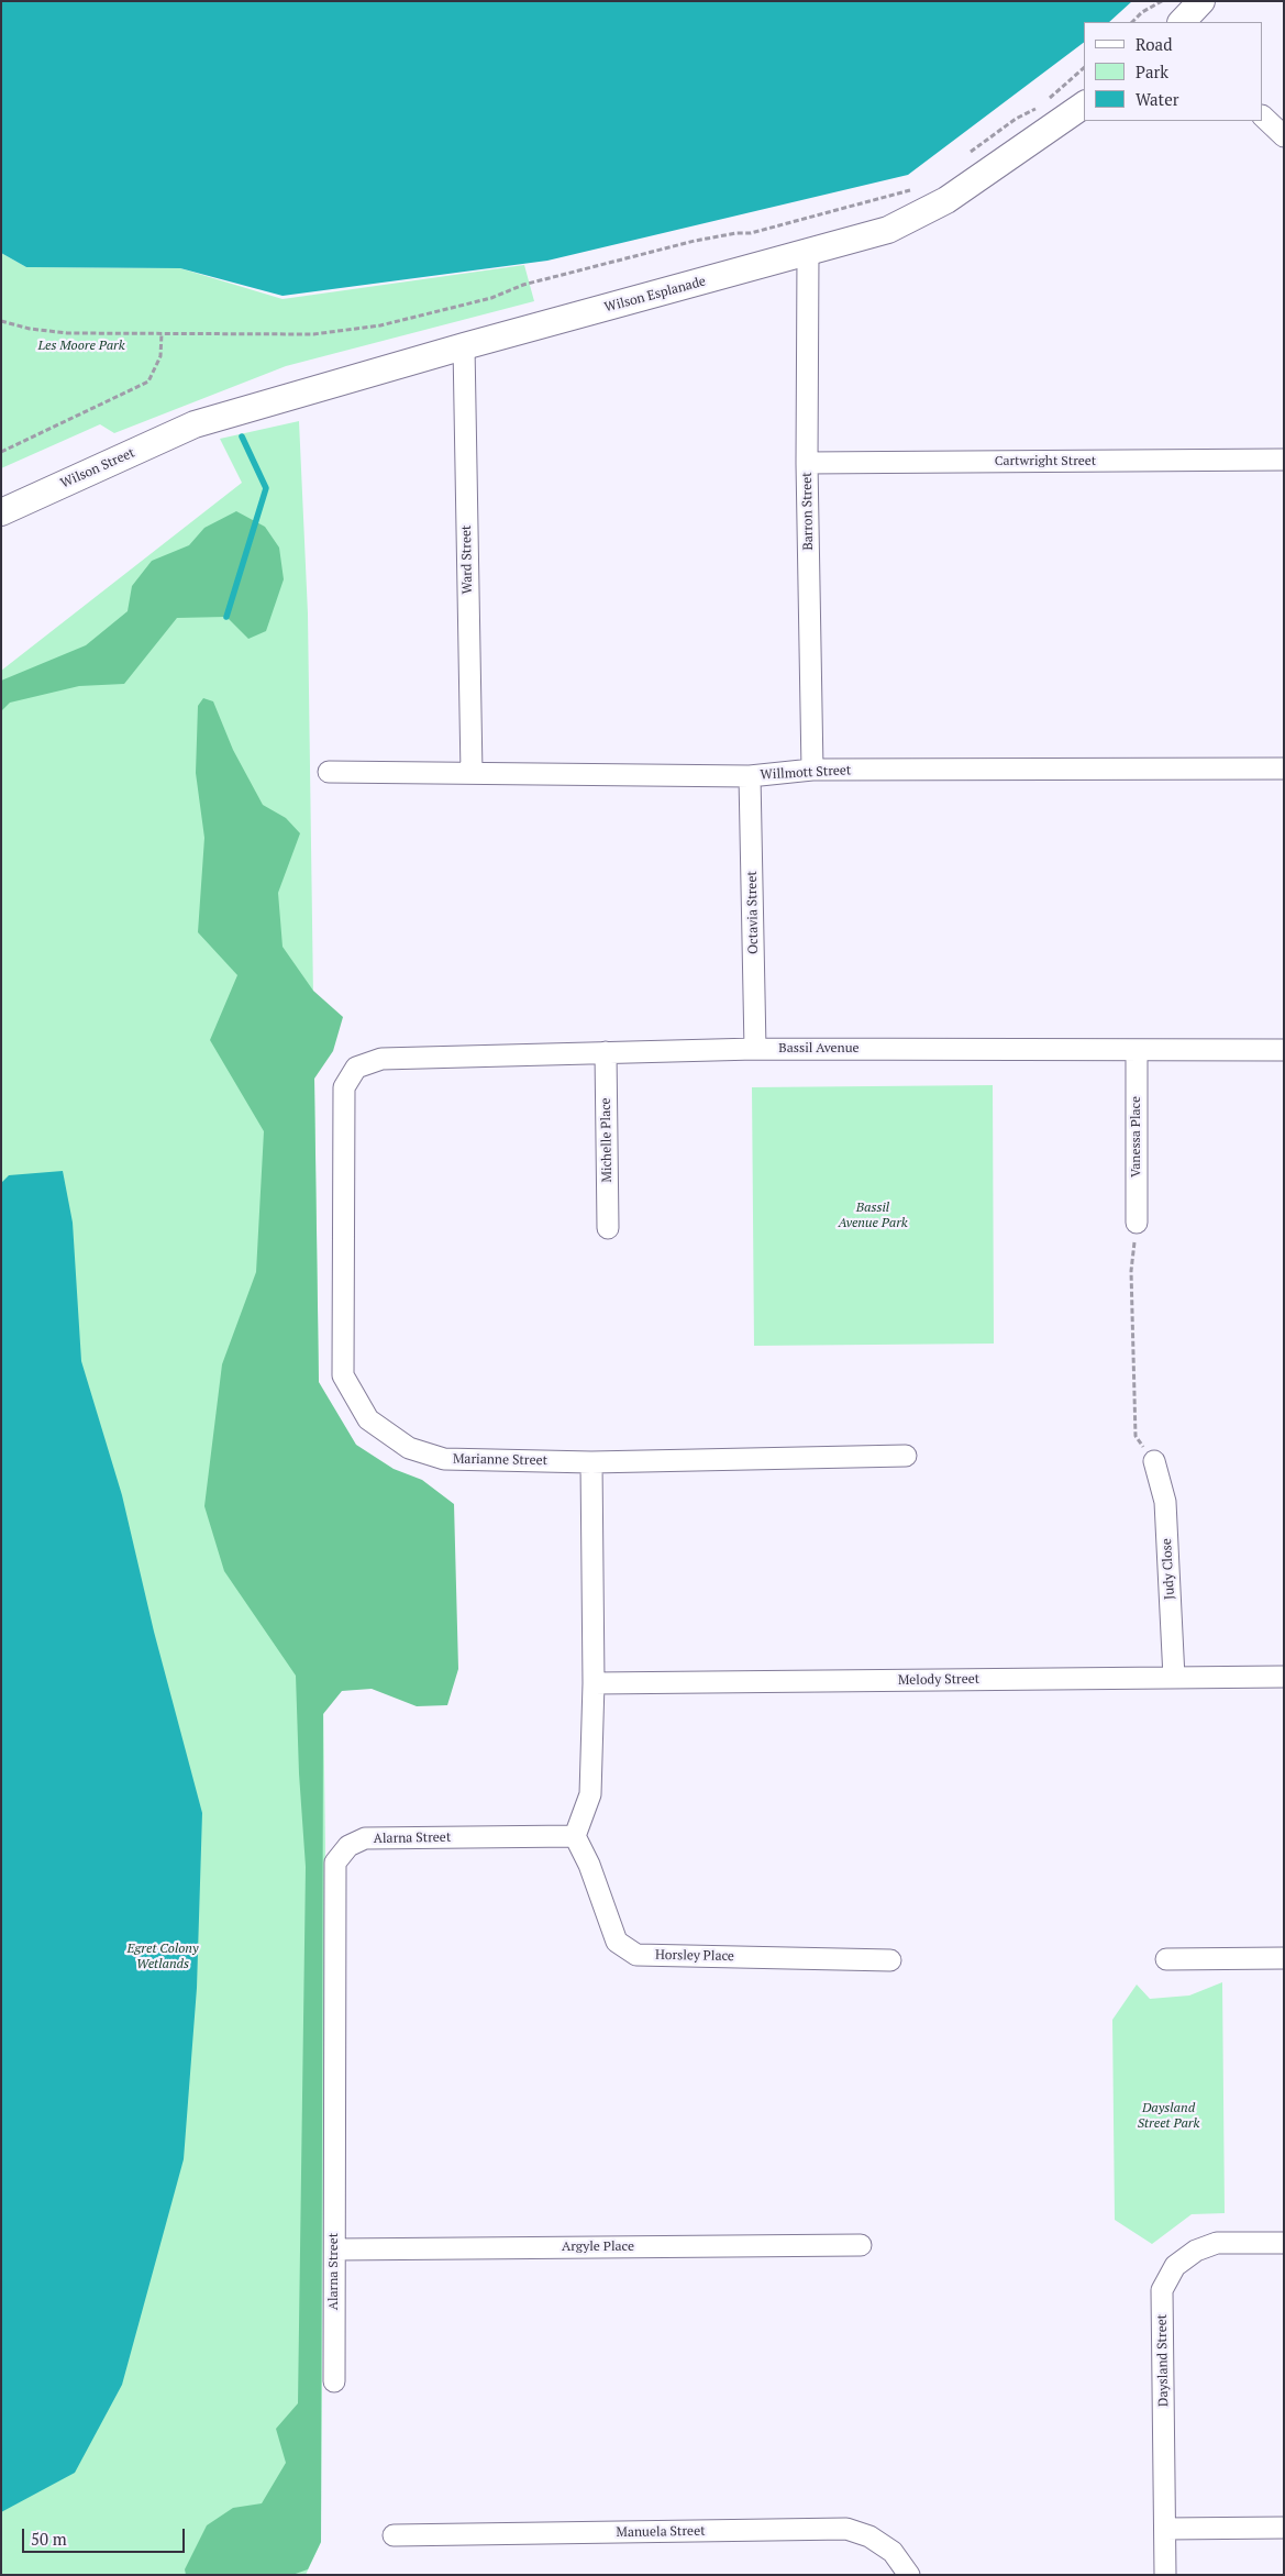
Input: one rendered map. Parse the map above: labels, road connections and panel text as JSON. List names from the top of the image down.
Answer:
{
  "streets": {
    "street": [
      "Wilson Esplanade",
      "Cartwright Street",
      "Wilson Street",
      "Barron Street",
      "Ward Street",
      "Willmott Street",
      "Octavia Street",
      "Bassil Avenue",
      "Vanessa Place",
      "Michelle Place",
      "Marianne Street",
      "Judy Close",
      "Melody Street",
      "Alarna Street",
      "Horsley Place",
      "Argyle Place",
      "Daysland Street",
      "Manuela Street"
    ]
  },
  "crossings": [
    ["Wilson Esplanade", "Wilson Street"],
    ["Wilson Esplanade", "Barron Street"],
    ["Wilson Esplanade", "Ward Street"],
    ["Cartwright Street", "Barron Street"],
    ["Barron Street", "Willmott Street"],
    ["Ward Street", "Willmott Street"],
    ["Willmott Street", "Octavia Street"],
    ["Octavia Street", "Bassil Avenue"],
    ["Bassil Avenue", "Vanessa Place"],
    ["Bassil Avenue", "Michelle Place"],
    ["Bassil Avenue", "Marianne Street"],
    ["Judy Close", "Melody Street"],
    ["Alarna Street", "Horsley Place"],
    ["Alarna Street", "Argyle Place"]
  ],
  "parks": [
    "Les Moore Park",
    "Bassil Avenue Park",
    "Egret Colony Wetlands",
    "Daysland Street Park"
  ],
  "legend": ["Road", "Park", "Water"],
  "scale_bar": "50 m"
}
